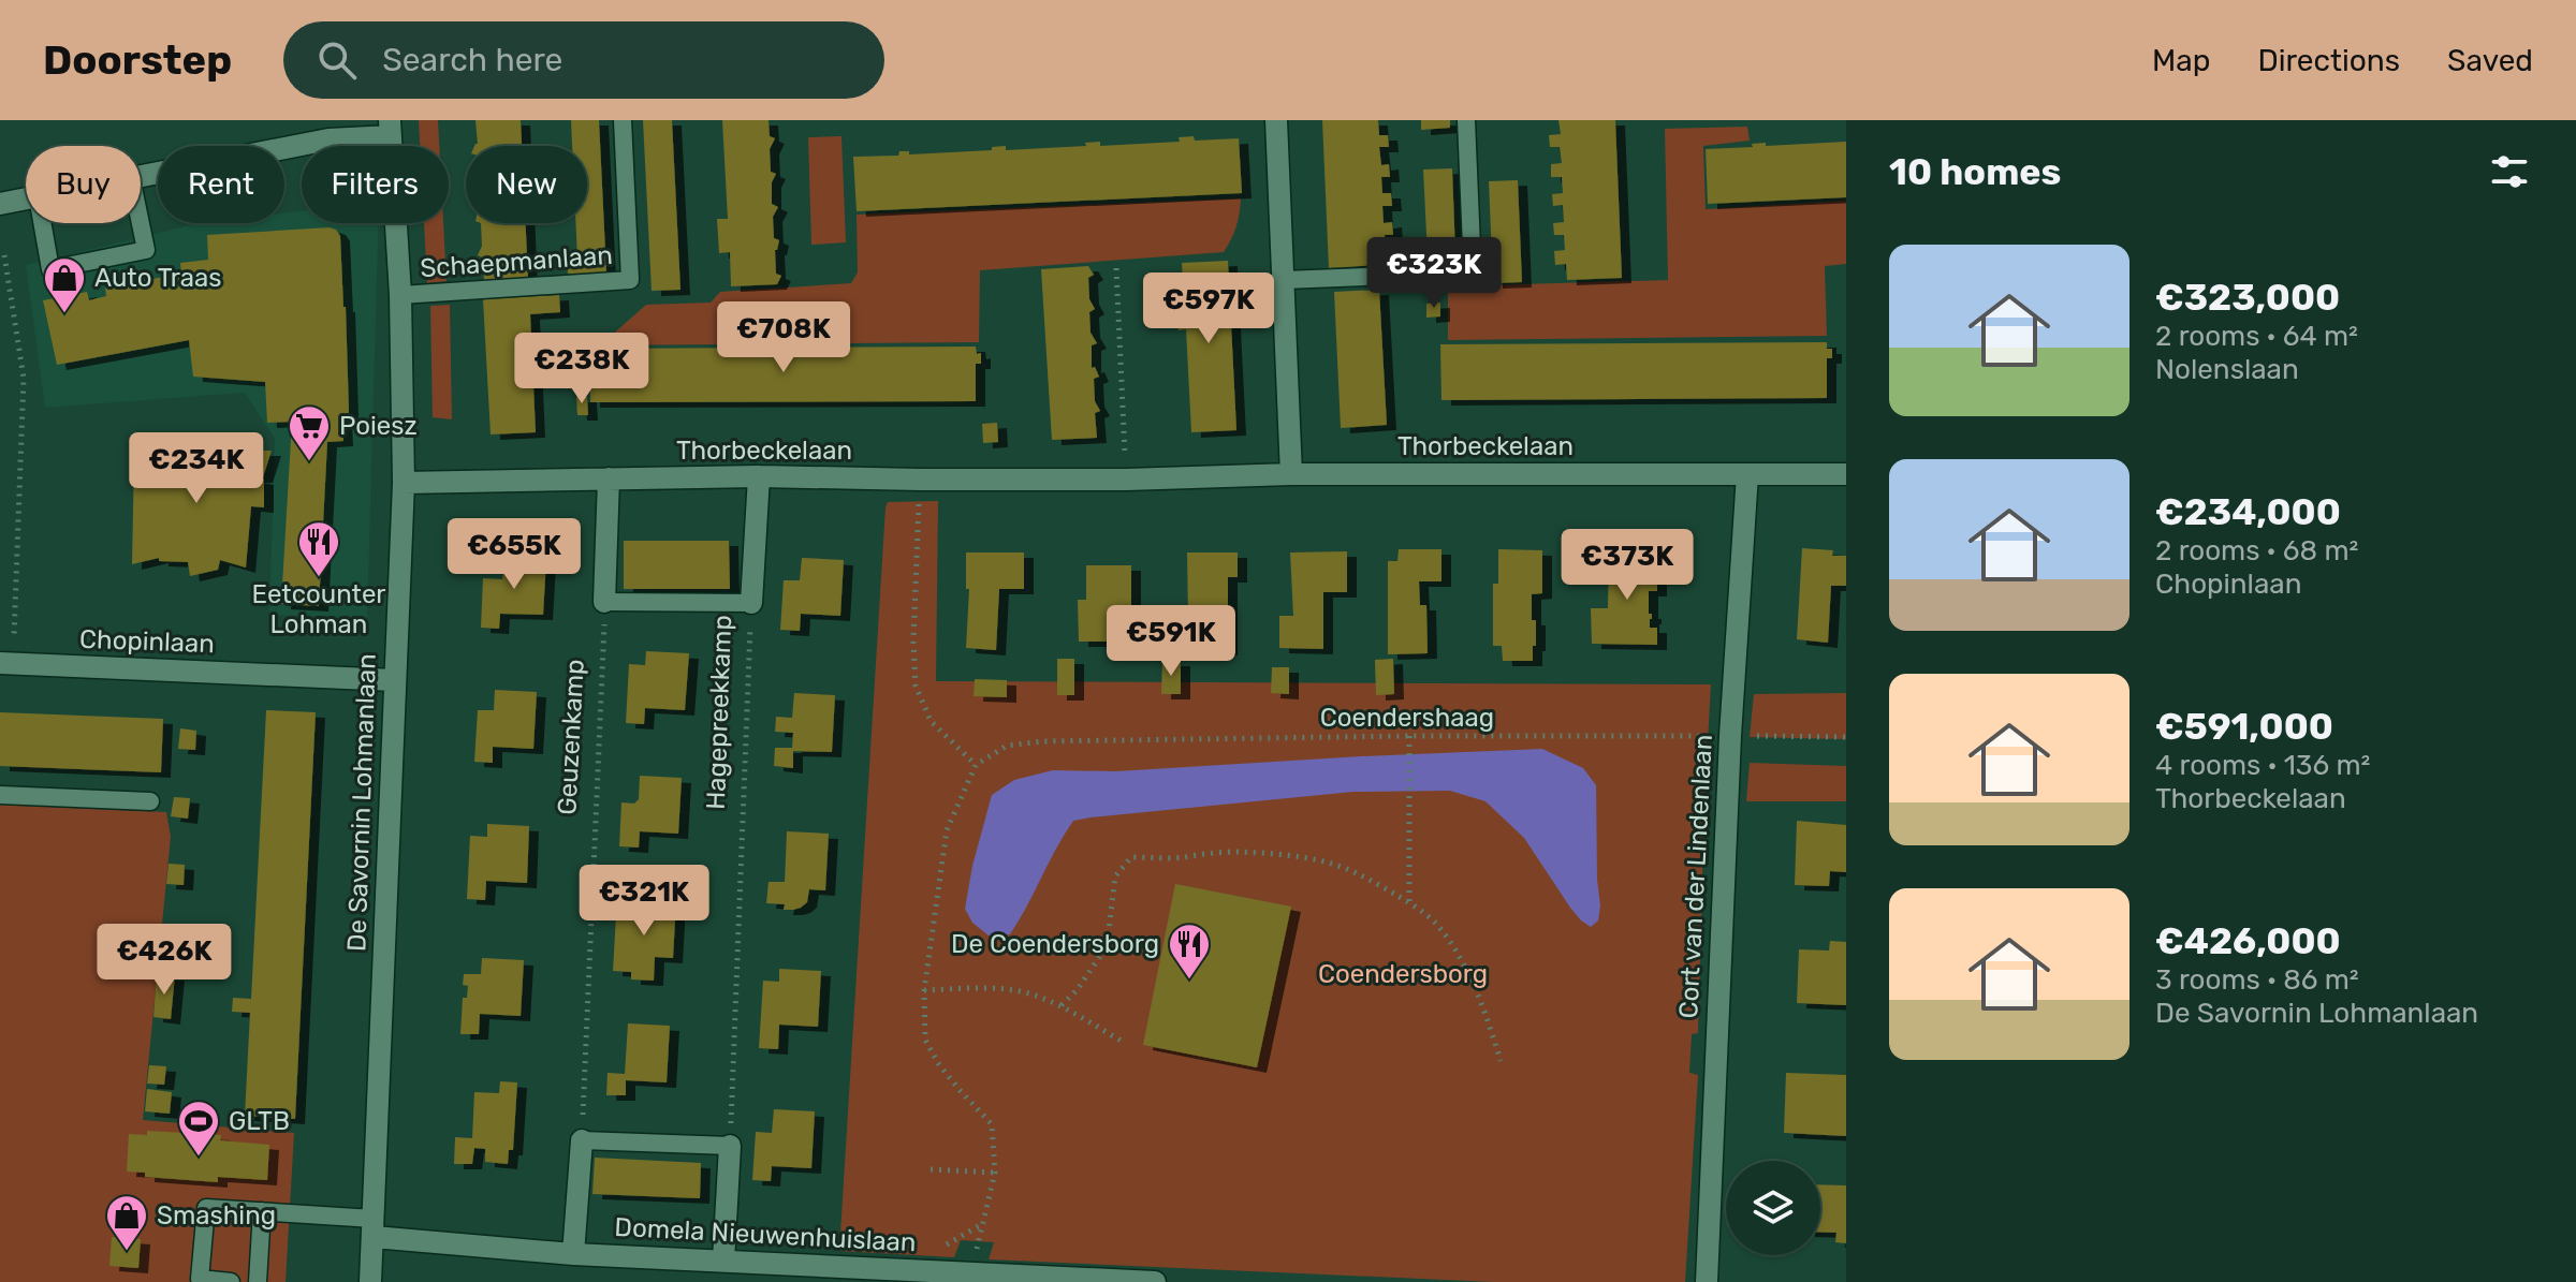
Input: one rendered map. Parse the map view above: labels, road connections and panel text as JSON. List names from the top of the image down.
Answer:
{
  "streets": {
    "street": [
      "Thorbeckelaan",
      "Chopinlaan",
      "Hagepreekkamp",
      "De Savornin Lohmanlaan",
      "Cort van der Lindenlaan",
      "Domela Nieuwenhuislaan"
    ],
    "lane": ["Schaepmanlaan"],
    "path": ["Coendershaag", "Geuzenkamp"]
  },
  "crossings": [
    ["Schaepmanlaan", "De Savornin Lohmanlaan"],
    ["Thorbeckelaan", "Hagepreekkamp"],
    ["Thorbeckelaan", "De Savornin Lohmanlaan"],
    ["Thorbeckelaan", "Cort van der Lindenlaan"],
    ["Chopinlaan", "De Savornin Lohmanlaan"],
    ["Coendershaag", "Cort van der Lindenlaan"],
    ["De Savornin Lohmanlaan", "Domela Nieuwenhuislaan"]
  ],
  "parks": ["Coendersborg"],
  "places": {
    "shop": ["Auto Traas", "Smashing"],
    "supermarket": ["Poiesz"],
    "restaurant": ["Eetcounter Lohman", "De Coendersborg"],
    "sports": ["GLTB"]
  },
  "page": {
    "header": "Doorstep",
    "search": "Search here",
    "nav": ["Map", "Directions", "Saved"],
    "heading": "10 homes",
    "chip": [
      "Buy",
      "Rent",
      "Filters",
      "New"
    ],
    "list": [
      {
        "name": "€323,000",
        "note": "2 rooms · 64 m² · Nolenslaan"
      },
      {
        "name": "€234,000",
        "note": "2 rooms · 68 m² · Chopinlaan"
      },
      {
        "name": "€591,000",
        "note": "4 rooms · 136 m² · Thorbeckelaan"
      },
      {
        "name": "€426,000",
        "note": "3 rooms · 86 m² · De Savornin Lohmanlaan"
      }
    ],
    "price": [
      "€323K",
      "€597K",
      "€708K",
      "€238K",
      "€234K",
      "€655K",
      "€373K",
      "€591K",
      "€321K",
      "€426K"
    ]
  }
}
